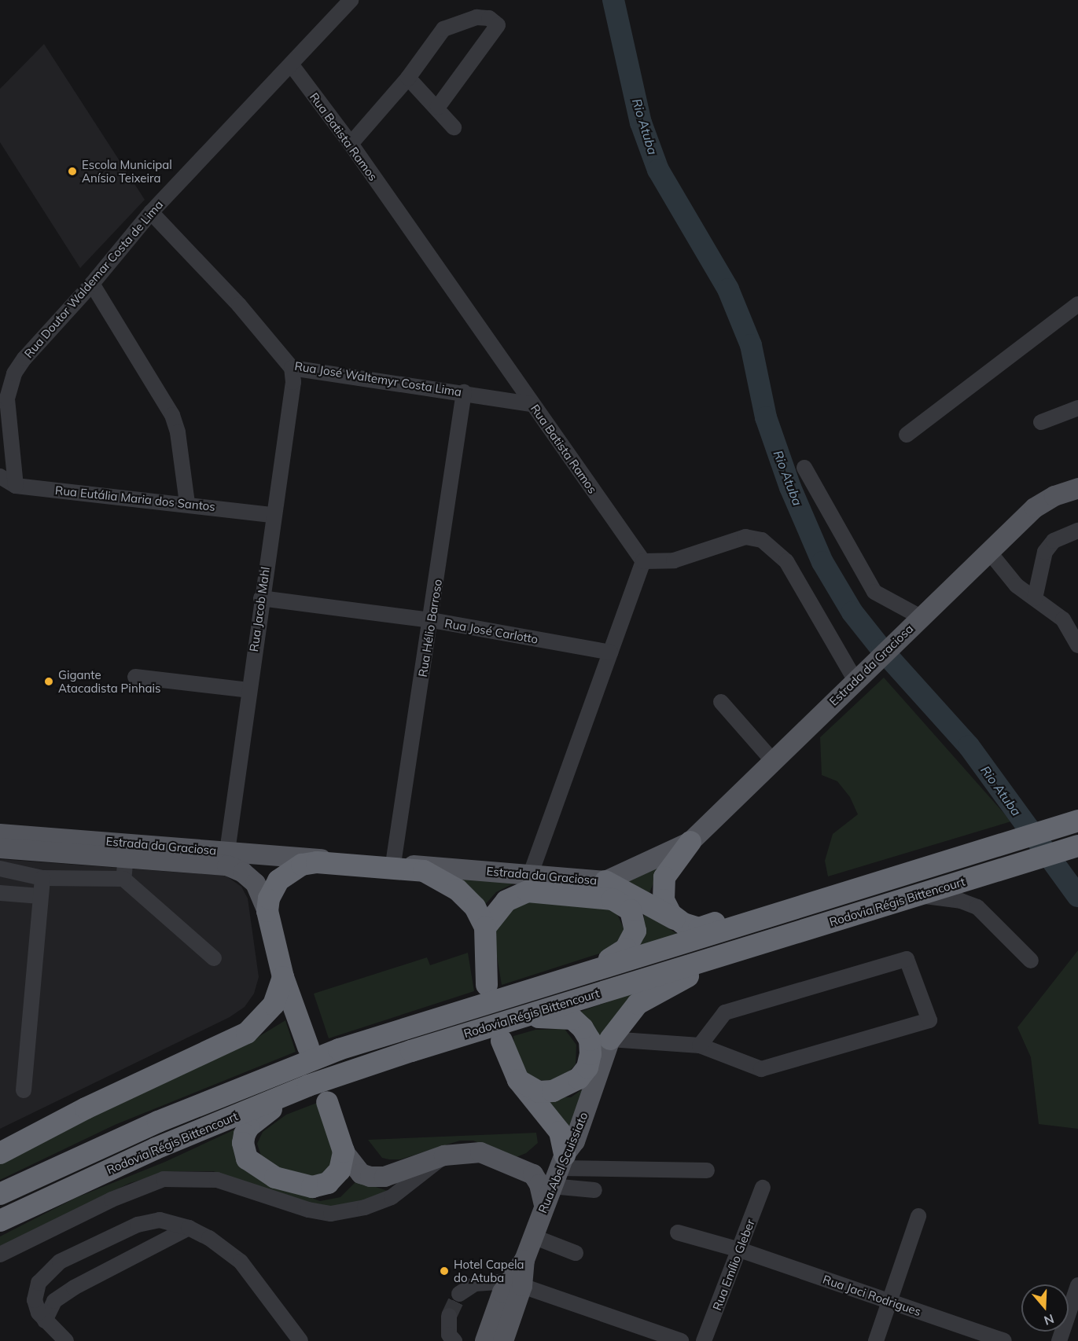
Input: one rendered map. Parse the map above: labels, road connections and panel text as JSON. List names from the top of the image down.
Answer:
{
  "streets": {
    "highway": ["Rodovia Régis Bittencourt"],
    "main road": ["Estrada da Graciosa", "Rua Abel Scuissiato"],
    "street": [
      "Rua Batista Ramos",
      "Rua Doutor Waldemar Costa de Lima",
      "Rua José Waltemyr Costa Lima",
      "Rua Eutália Maria dos Santos",
      "Rua Jacob Mahl",
      "Rua Hélio Barroso",
      "Rua José Carlotto",
      "Rua Emílio Gleber",
      "Rua Jaci Rodrigues"
    ]
  },
  "crossings": [
    ["Rua Batista Ramos", "Rua Doutor Waldemar Costa de Lima"],
    ["Rua Batista Ramos", "Rua José Waltemyr Costa Lima"],
    ["Rua Doutor Waldemar Costa de Lima", "Rua José Waltemyr Costa Lima"],
    ["Rua Doutor Waldemar Costa de Lima", "Rua Eutália Maria dos Santos"],
    ["Rua José Waltemyr Costa Lima", "Rua Jacob Mahl"],
    ["Rua José Waltemyr Costa Lima", "Rua Hélio Barroso"],
    ["Rua Eutália Maria dos Santos", "Rua Jacob Mahl"],
    ["Rua Jacob Mahl", "Rua José Carlotto"],
    ["Rua Jacob Mahl", "Estrada da Graciosa"],
    ["Rua Hélio Barroso", "Rua José Carlotto"],
    ["Rua Hélio Barroso", "Estrada da Graciosa"],
    ["Rua Emílio Gleber", "Rua Jaci Rodrigues"]
  ],
  "water": ["Rio Atuba"],
  "places": ["Escola Municipal Anísio Teixeira", "Gigante Atacadista Pinhais", "Hotel Capela do Atuba"],
  "north": "bottom"
}
